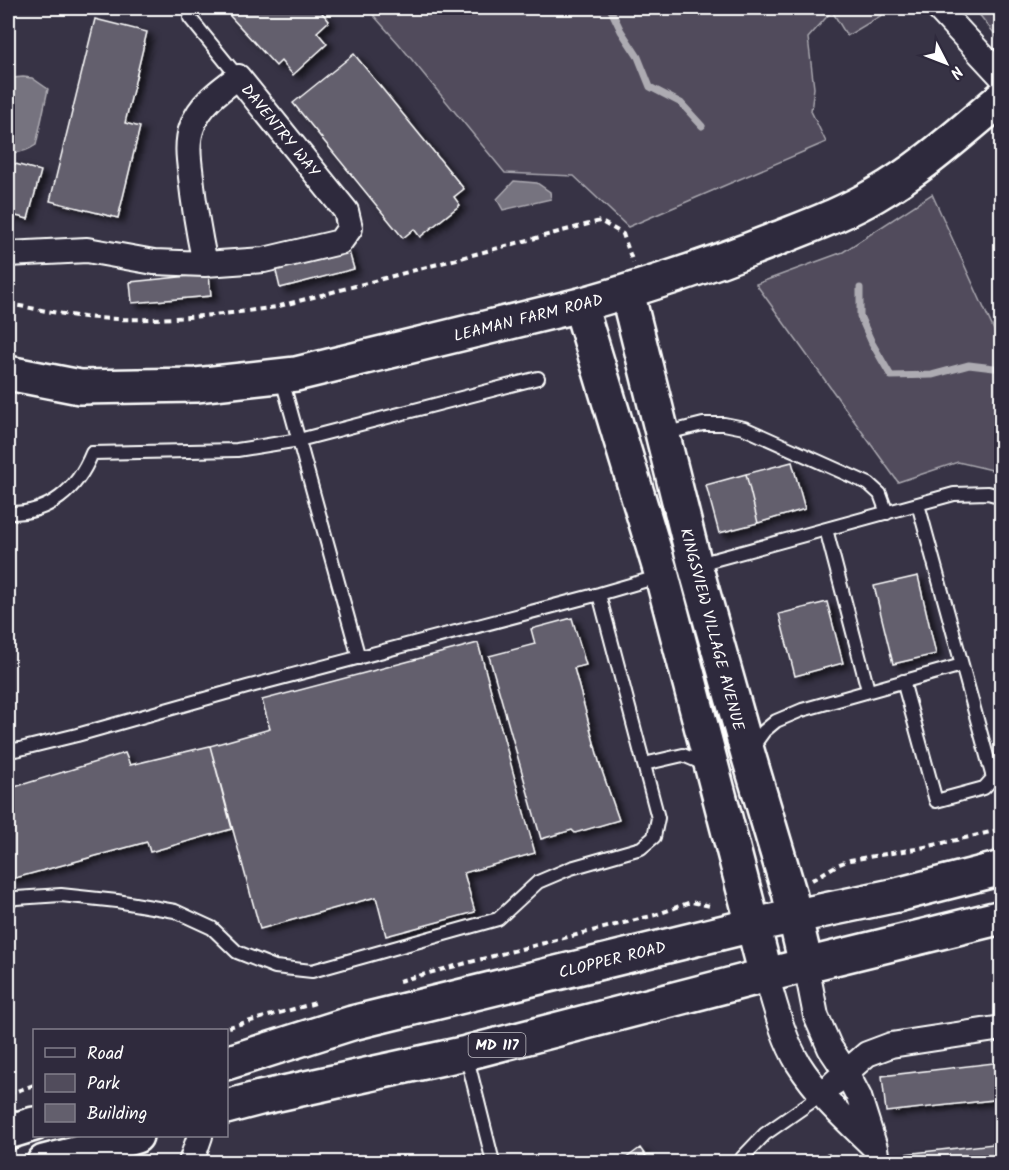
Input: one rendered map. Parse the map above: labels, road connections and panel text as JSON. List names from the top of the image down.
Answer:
{
  "streets": {
    "street": [
      "DAVENTRY WAY",
      "LEAMAN FARM ROAD",
      "KINGSVIEW VILLAGE AVENUE",
      "CLOPPER ROAD",
      "MD 117"
    ]
  },
  "crossings": [
    ["LEAMAN FARM ROAD", "KINGSVIEW VILLAGE AVENUE"],
    ["KINGSVIEW VILLAGE AVENUE", "CLOPPER ROAD"],
    ["KINGSVIEW VILLAGE AVENUE", "MD 117"]
  ],
  "legend": ["Road", "Park", "Building"],
  "north": "bottom right"
}
